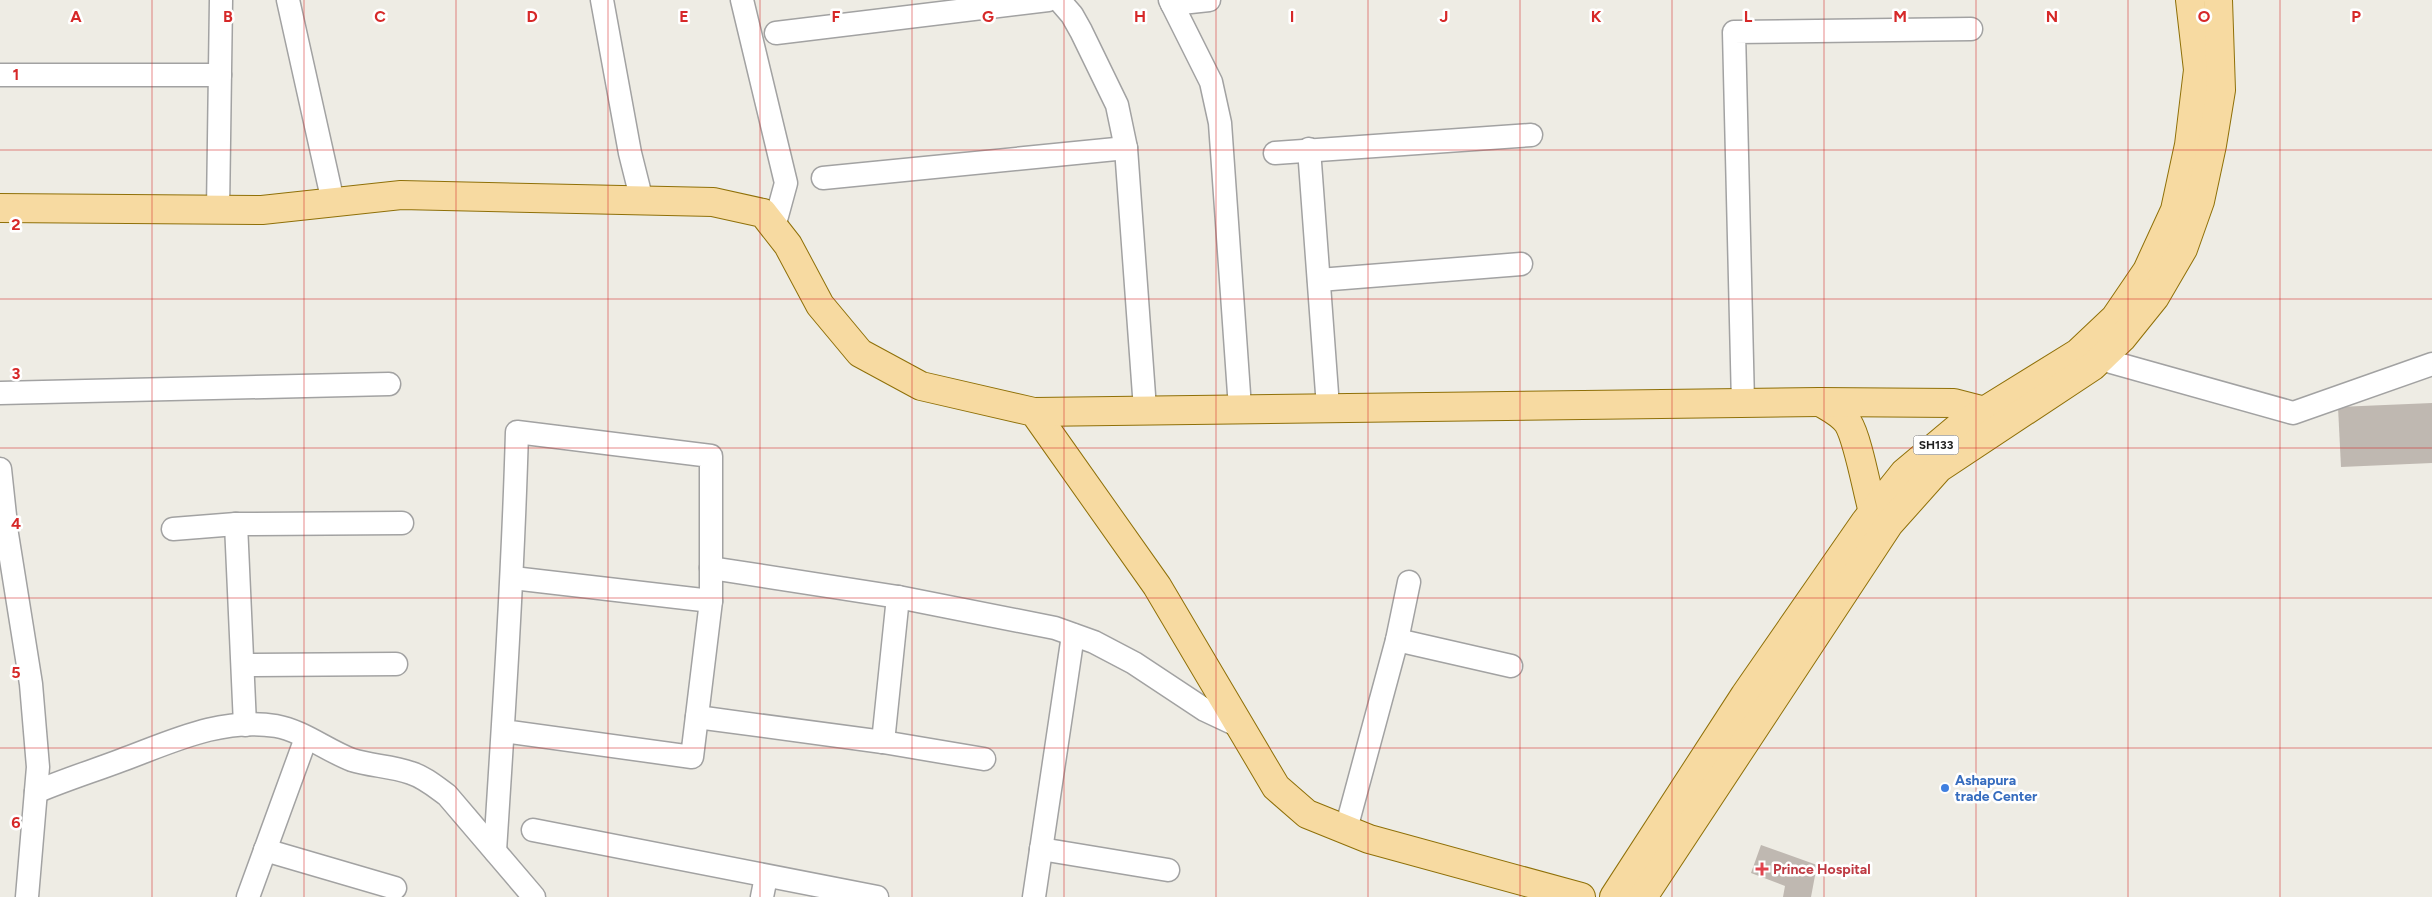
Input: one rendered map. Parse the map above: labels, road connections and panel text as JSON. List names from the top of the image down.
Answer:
{
  "streets": {
    "main road": ["SH133"]
  },
  "places": {
    "other": ["Ashapura trade Center"],
    "health": ["Prince Hospital"]
  },
  "grid": {
    "columns": [
      "A",
      "B",
      "C",
      "D",
      "E",
      "F",
      "G",
      "H",
      "I",
      "J",
      "K",
      "L",
      "M",
      "N",
      "O",
      "P"
    ],
    "rows": [
      "1",
      "2",
      "3",
      "4",
      "5",
      "6"
    ]
  }
}
